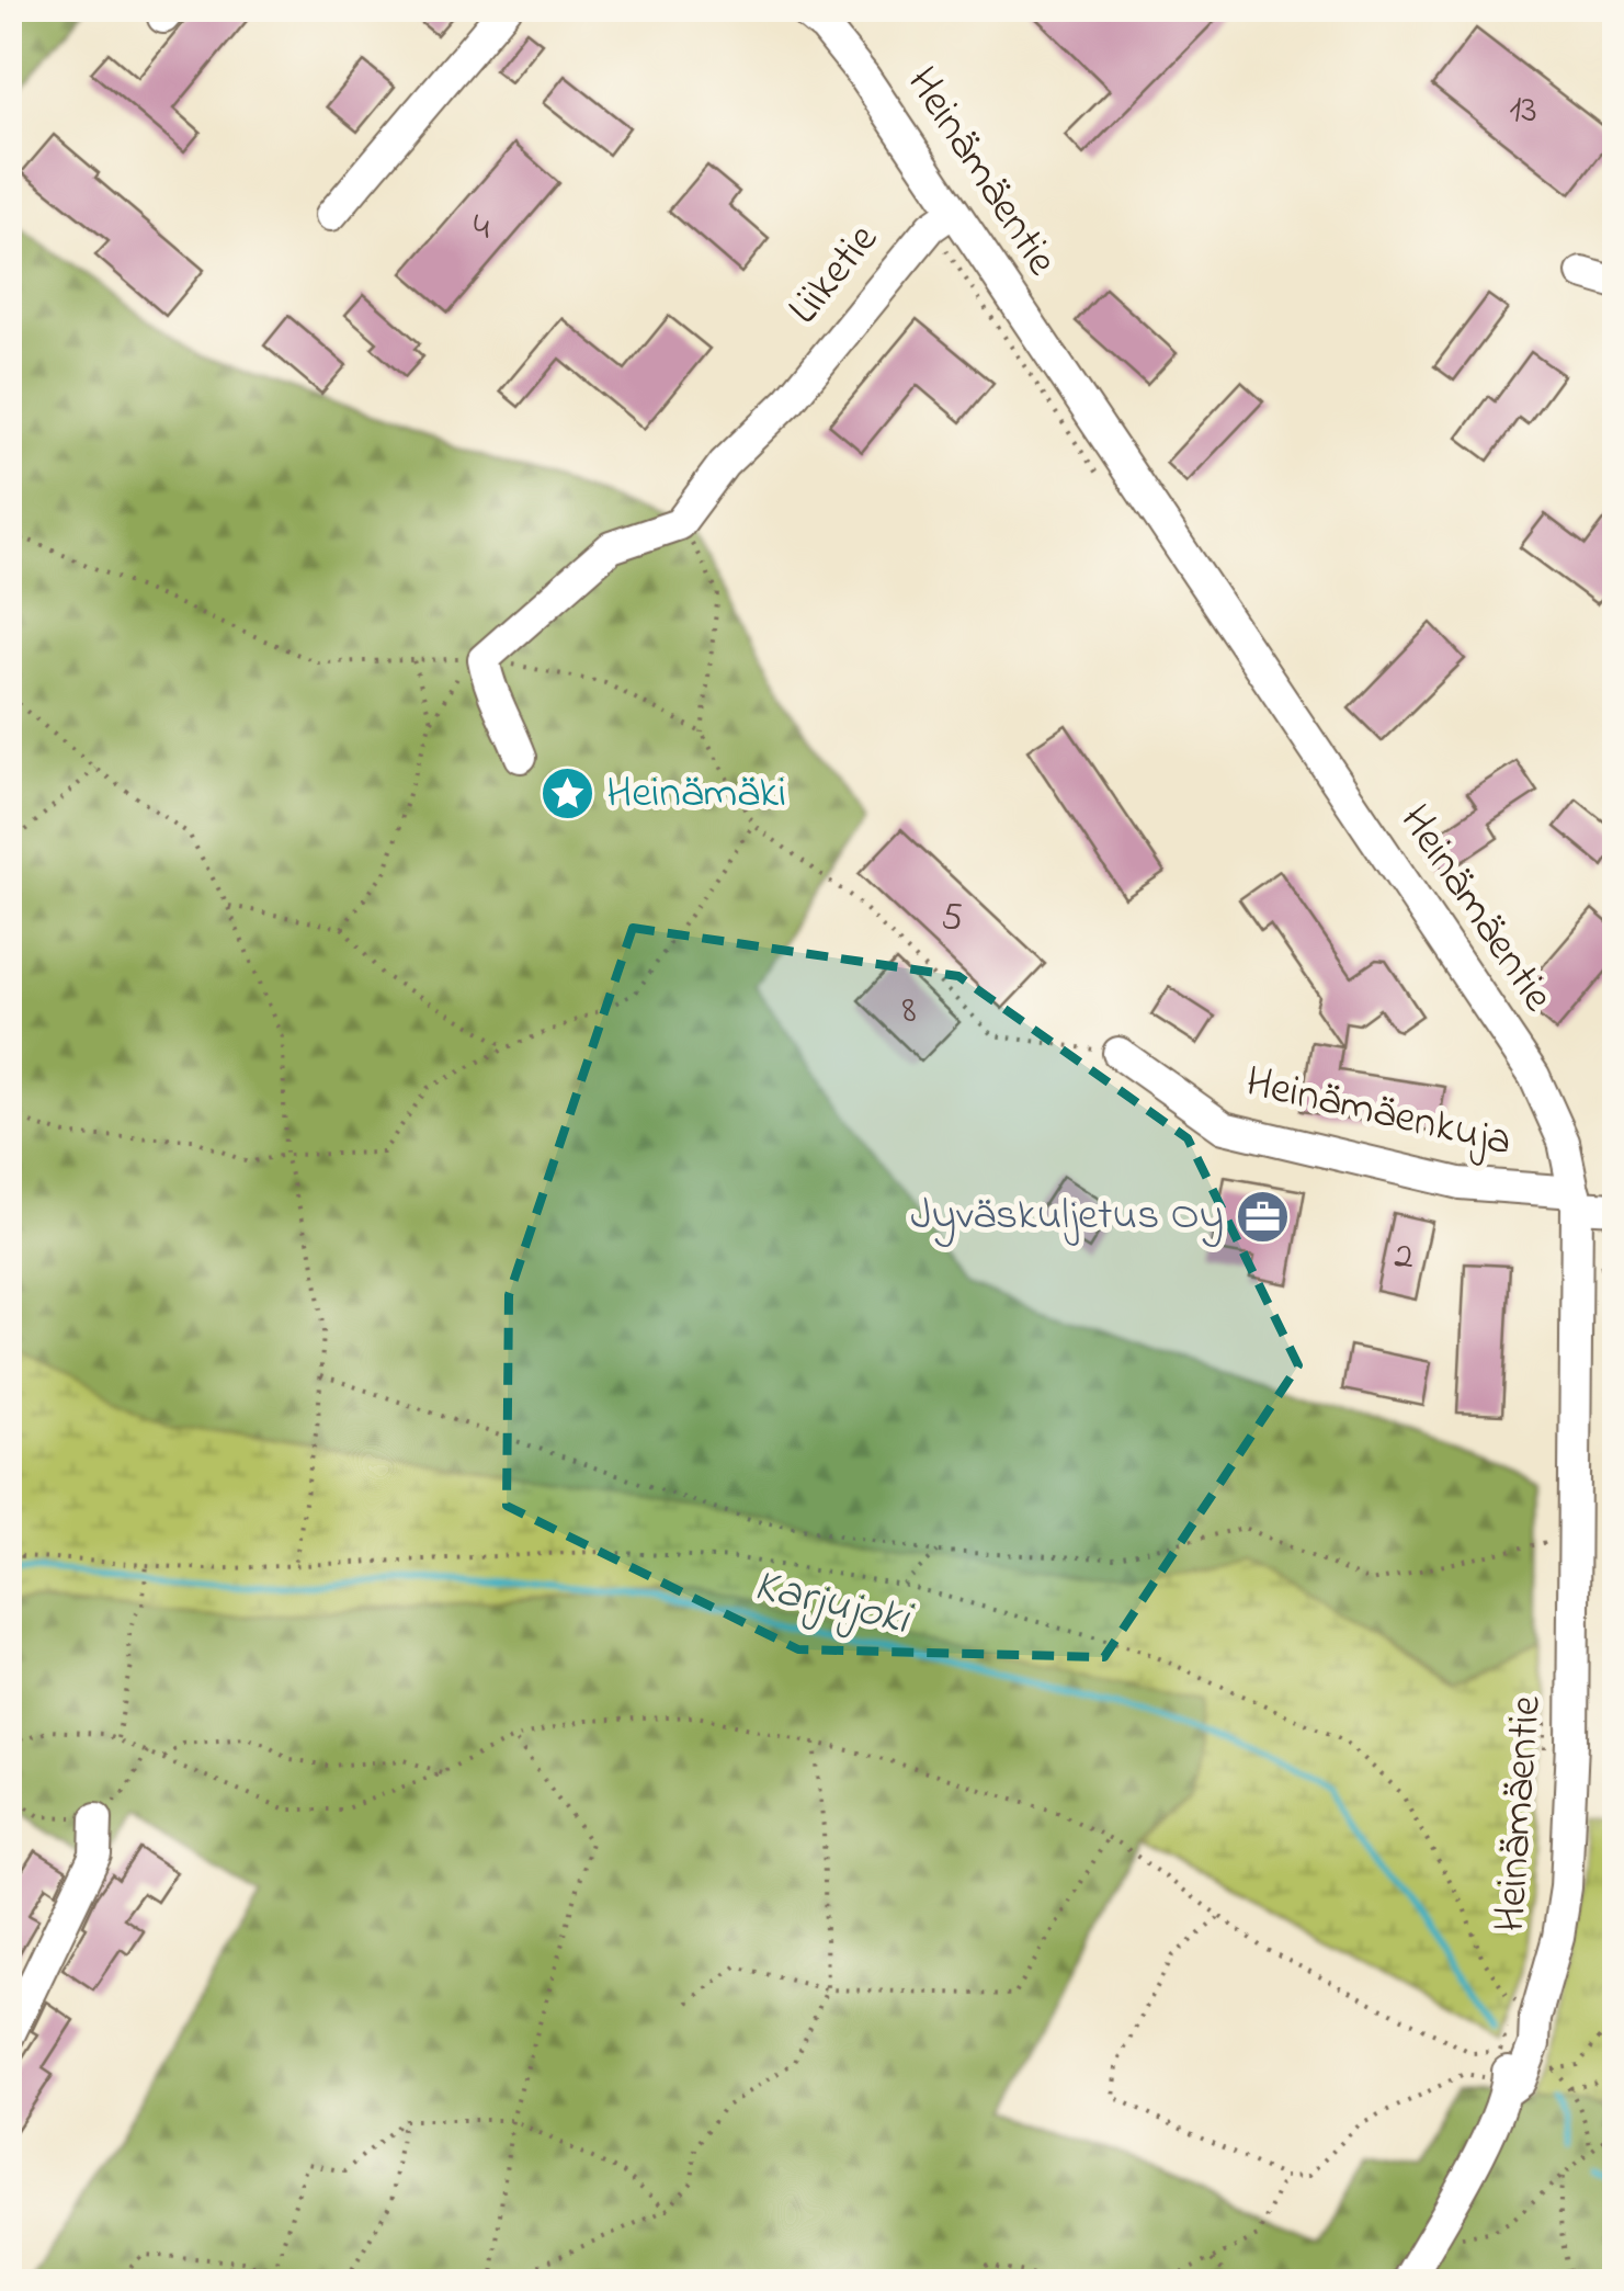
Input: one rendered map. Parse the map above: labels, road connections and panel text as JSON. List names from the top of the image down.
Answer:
{
  "streets": {
    "street": ["Heinämäentie", "Liiketie", "Heinämäenkuja"]
  },
  "crossings": [
    ["Heinämäentie", "Liiketie"],
    ["Heinämäentie", "Heinämäenkuja"]
  ],
  "water": ["Karjujoki"],
  "places": {
    "place": ["Heinämäki"],
    "office": ["Jyväskuljetus Oy"]
  },
  "house_numbers": [
    "13",
    "4",
    "5",
    "8",
    "2"
  ]
}
